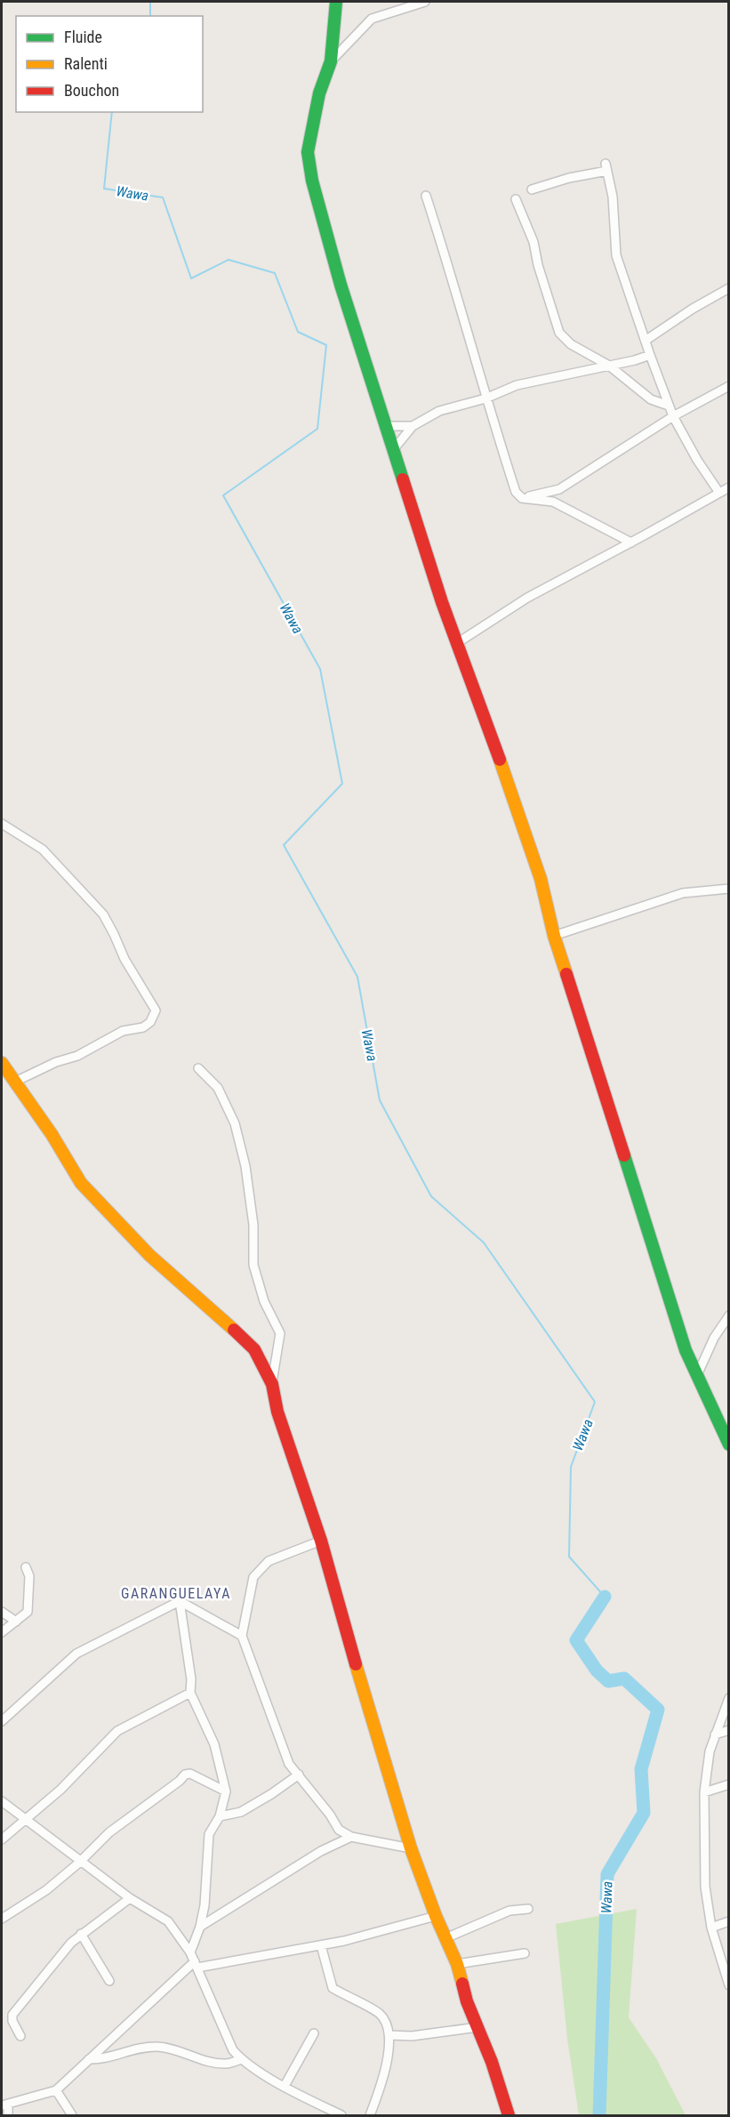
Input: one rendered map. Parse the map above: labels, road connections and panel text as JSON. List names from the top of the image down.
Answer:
{
  "districts": ["GARANGUELAYA"],
  "water": ["Wawa"],
  "legend": ["Fluide", "Ralenti", "Bouchon"]
}
